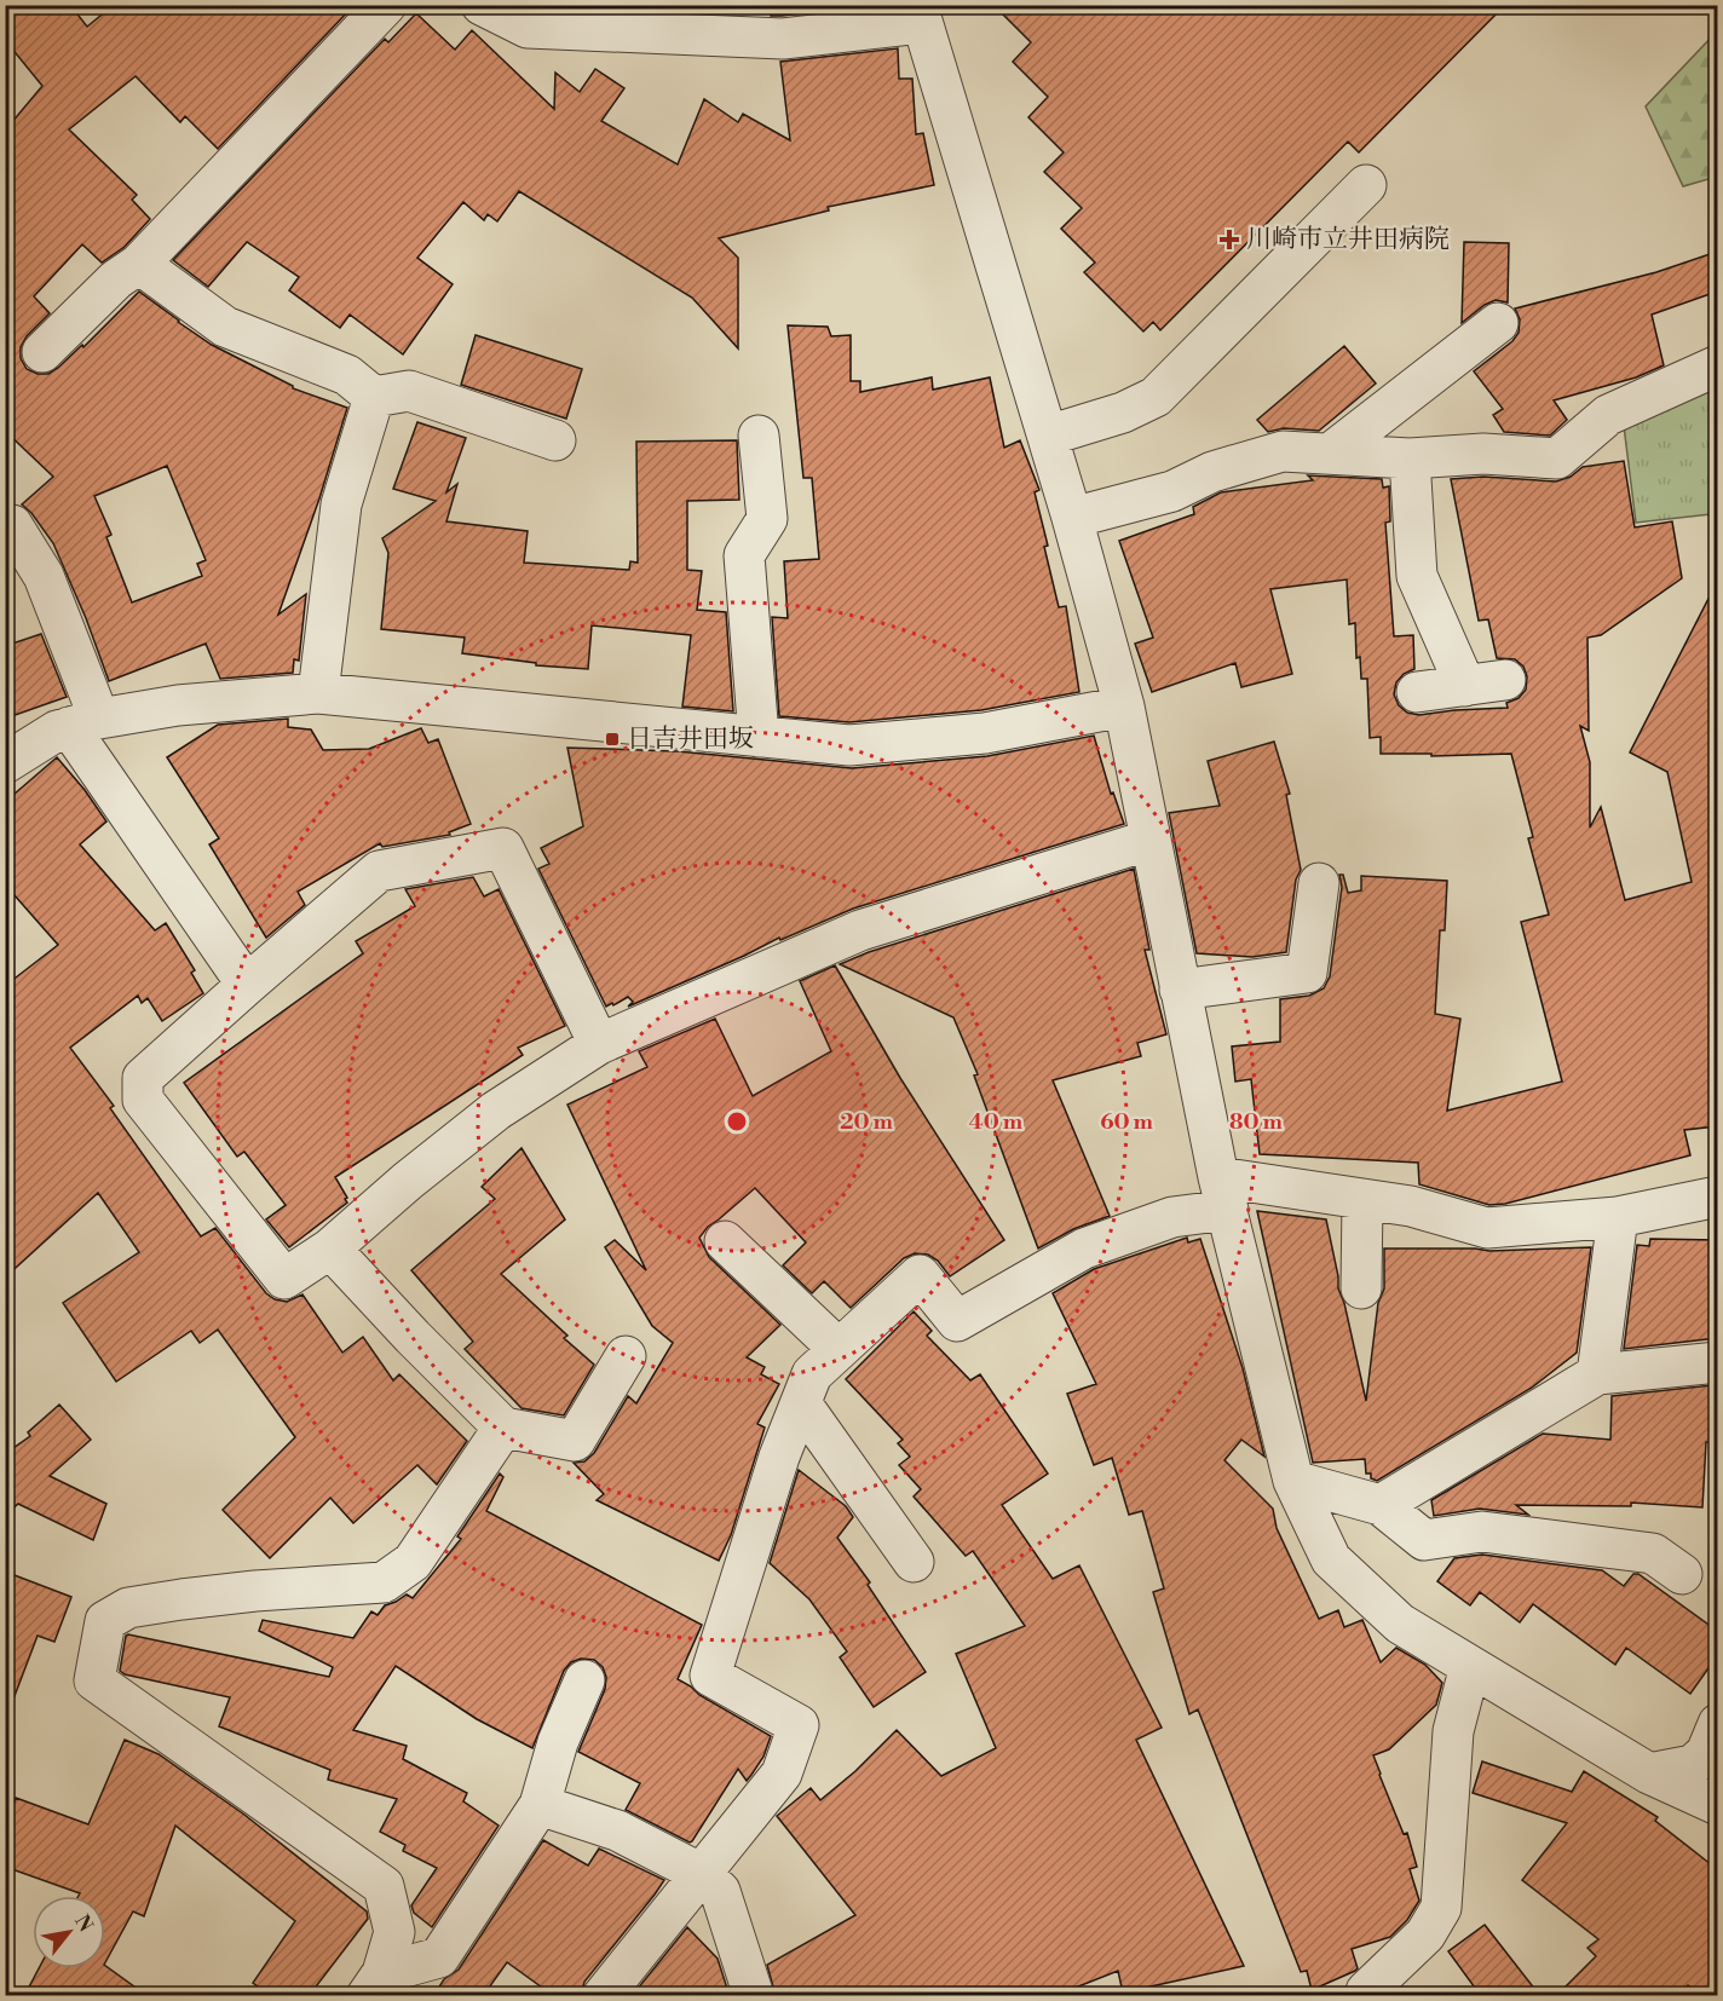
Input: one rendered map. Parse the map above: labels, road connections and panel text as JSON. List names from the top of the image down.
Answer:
{
  "places": {
    "health": ["川崎市立井田病院"],
    "transit": ["日吉井田坂"]
  },
  "north": "top right",
  "rings": [
    "20 m",
    "40 m",
    "60 m",
    "80 m"
  ]
}
